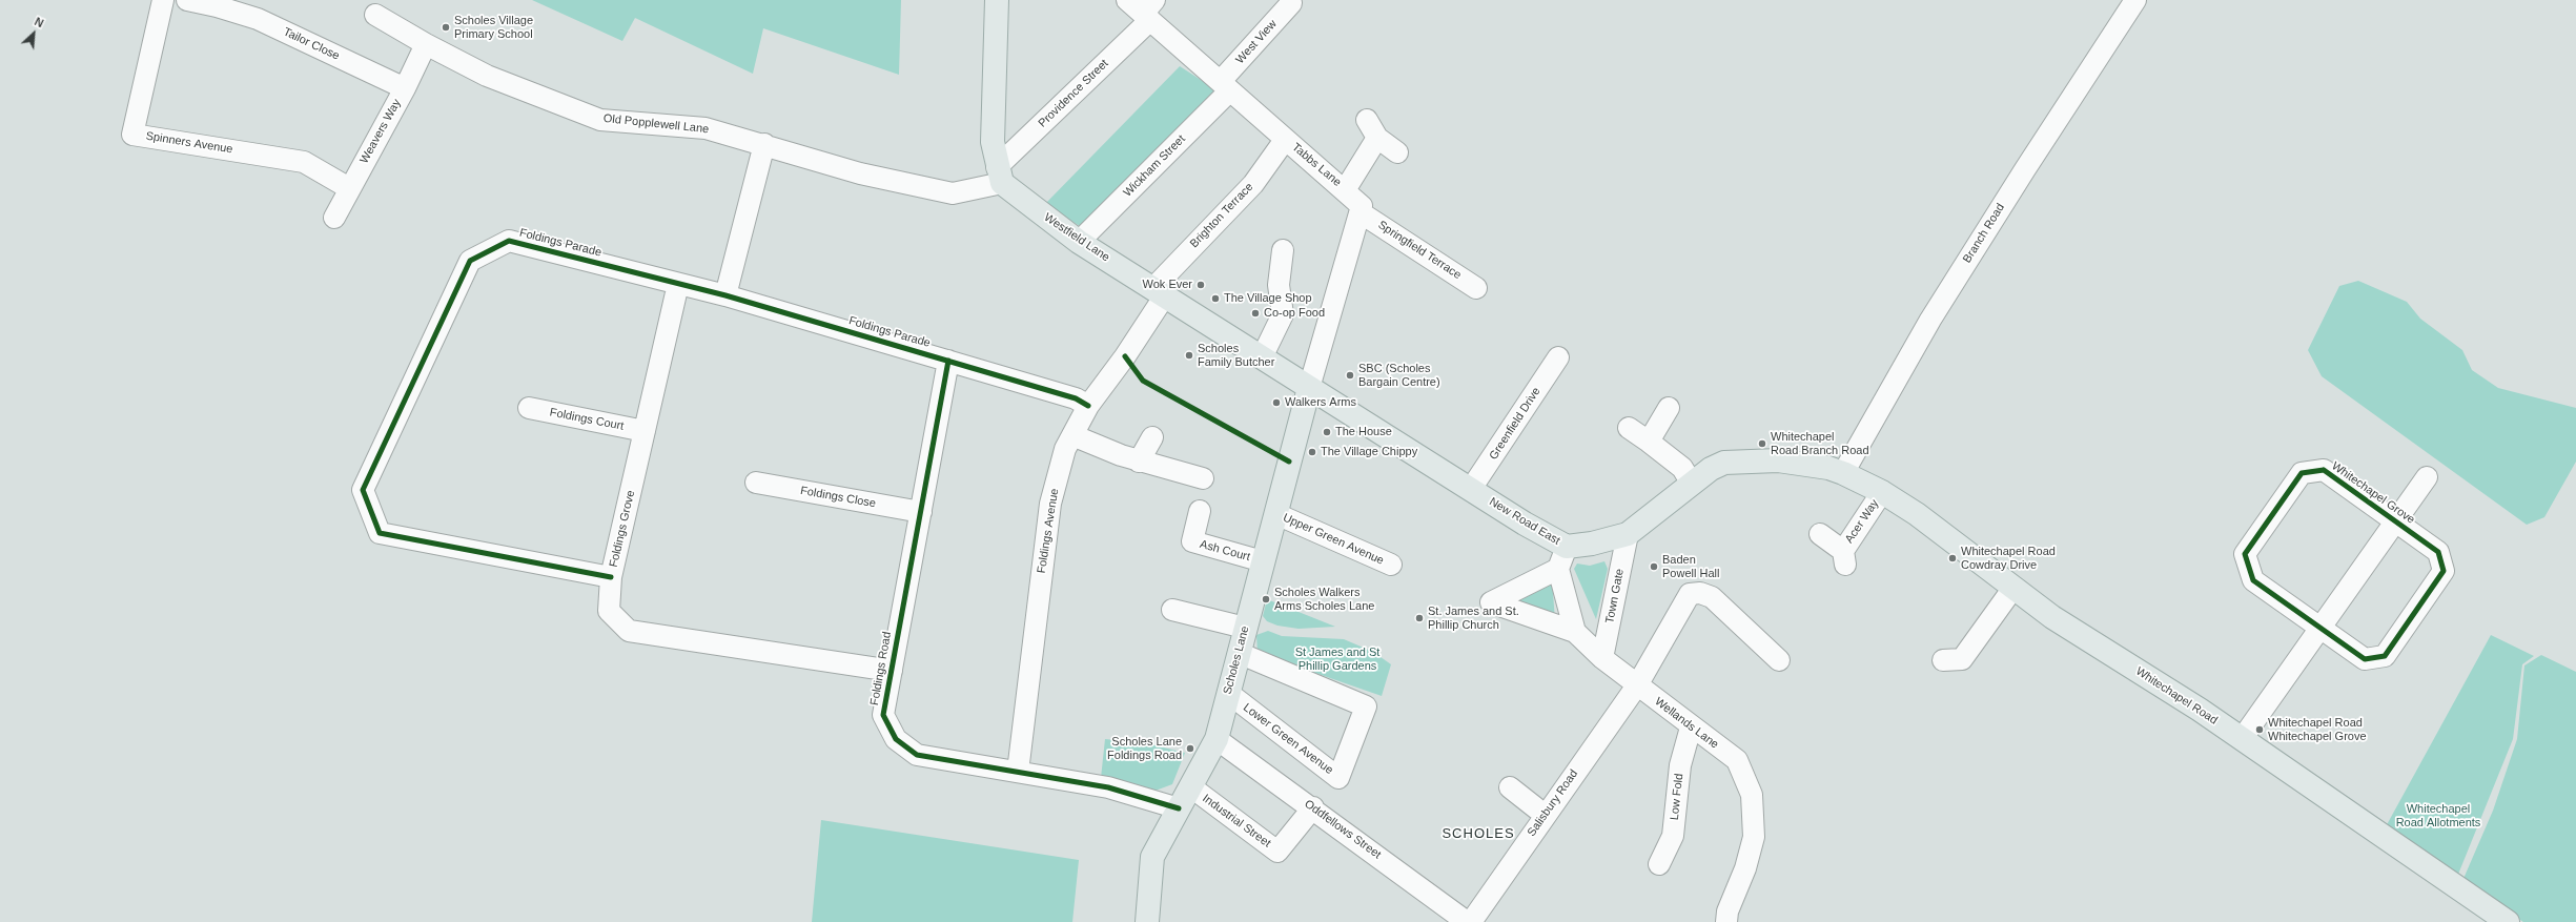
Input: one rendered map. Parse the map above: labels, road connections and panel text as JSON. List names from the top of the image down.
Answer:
{
  "streets": {
    "main road": [
      "Westfield Lane",
      "New Road East",
      "Scholes Lane",
      "Whitechapel Road"
    ],
    "street": [
      "West View",
      "Tailor Close",
      "Providence Street",
      "Old Popplewell Lane",
      "Weavers Way",
      "Spinners Avenue",
      "Tabbs Lane",
      "Wickham Street",
      "Brighton Terrace",
      "Branch Road",
      "Foldings Parade",
      "Springfield Terrace",
      "Foldings Court",
      "Greenfield Drive",
      "Whitechapel Grove",
      "Foldings Close",
      "Acer Way",
      "Foldings Grove",
      "Foldings Avenue",
      "Upper Green Avenue",
      "Ash Court",
      "Town Gate",
      "Foldings Road",
      "Wellands Lane",
      "Lower Green Avenue",
      "Low Fold",
      "Salisbury Road",
      "Industrial Street",
      "Oddfellows Street"
    ]
  },
  "crossings": [
    ["West View", "Tabbs Lane"],
    ["West View", "Wickham Street"],
    ["Tailor Close", "Weavers Way"],
    ["Providence Street", "Old Popplewell Lane"],
    ["Providence Street", "Tabbs Lane"],
    ["Providence Street", "Westfield Lane"],
    ["Old Popplewell Lane", "Weavers Way"],
    ["Old Popplewell Lane", "Westfield Lane"],
    ["Weavers Way", "Spinners Avenue"],
    ["Tabbs Lane", "Wickham Street"],
    ["Tabbs Lane", "Brighton Terrace"],
    ["Tabbs Lane", "Springfield Terrace"],
    ["Wickham Street", "Westfield Lane"],
    ["Brighton Terrace", "Westfield Lane"],
    ["Brighton Terrace", "Foldings Avenue"],
    ["Branch Road", "New Road East"],
    ["Branch Road", "Whitechapel Road"],
    ["Westfield Lane", "New Road East"],
    ["Westfield Lane", "Foldings Avenue"],
    ["Westfield Lane", "Scholes Lane"],
    ["Foldings Parade", "Foldings Grove"],
    ["Foldings Parade", "Foldings Avenue"],
    ["Foldings Parade", "Foldings Road"],
    ["Foldings Court", "Foldings Grove"],
    ["Greenfield Drive", "New Road East"],
    ["Whitechapel Grove", "Whitechapel Road"],
    ["Foldings Close", "Foldings Road"],
    ["New Road East", "Town Gate"],
    ["New Road East", "Scholes Lane"],
    ["New Road East", "Whitechapel Road"],
    ["Acer Way", "Whitechapel Road"],
    ["Foldings Grove", "Foldings Road"],
    ["Foldings Avenue", "Foldings Road"],
    ["Upper Green Avenue", "Scholes Lane"],
    ["Ash Court", "Scholes Lane"],
    ["Town Gate", "Wellands Lane"],
    ["Scholes Lane", "Foldings Road"],
    ["Scholes Lane", "Lower Green Avenue"],
    ["Scholes Lane", "Industrial Street"],
    ["Scholes Lane", "Oddfellows Street"],
    ["Wellands Lane", "Low Fold"],
    ["Wellands Lane", "Salisbury Road"],
    ["Industrial Street", "Oddfellows Street"]
  ],
  "districts": ["SCHOLES"],
  "parks": ["St James and St Phillip Gardens", "Whitechapel Road Allotments"],
  "places": [
    "Scholes Village Primary School",
    "Wok Ever",
    "The Village Shop",
    "Co-op Food",
    "Scholes Family Butcher",
    "SBC (Scholes Bargain Centre)",
    "Walkers Arms",
    "The House",
    "Whitechapel Road Branch Road",
    "The Village Chippy",
    "Whitechapel Road Cowdray Drive",
    "Baden Powell Hall",
    "Scholes Walkers Arms Scholes Lane",
    "St. James and St. Phillip Church",
    "Whitechapel Road Whitechapel Grove",
    "Scholes Lane Foldings Road"
  ],
  "north": "top right"
}
